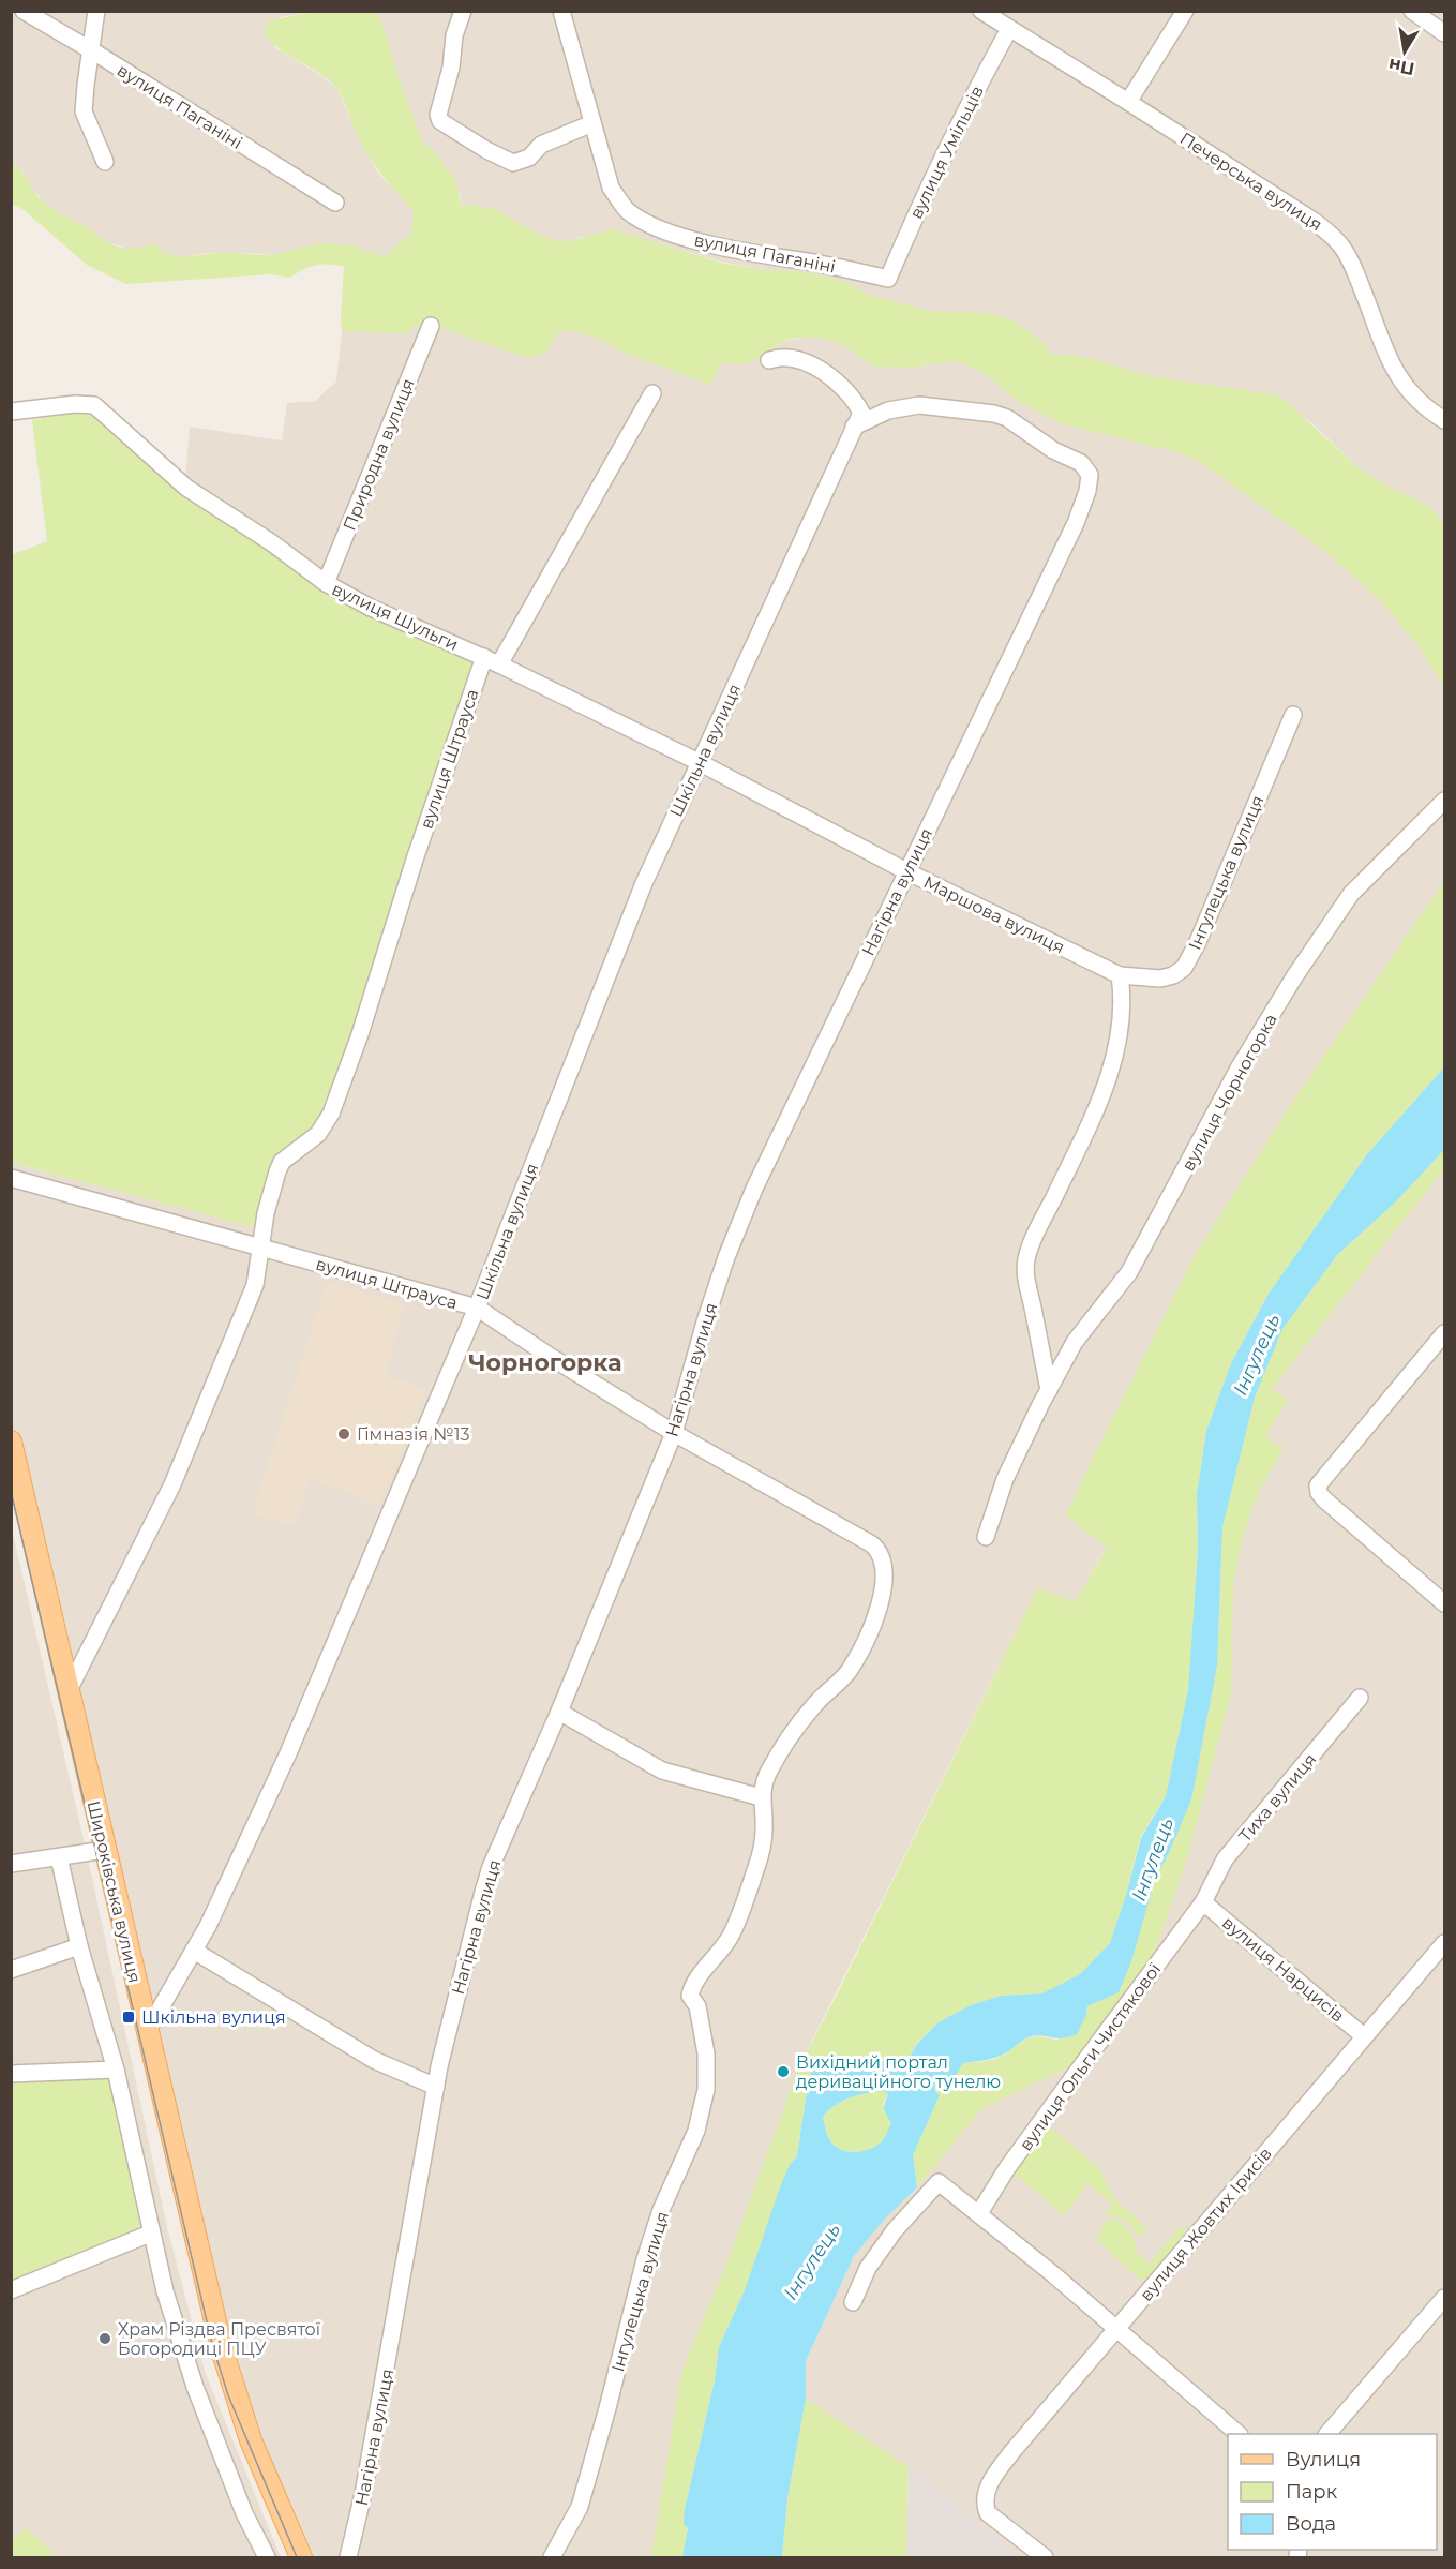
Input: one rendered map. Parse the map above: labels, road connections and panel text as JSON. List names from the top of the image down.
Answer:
{
  "streets": {
    "main road": ["Широківська вулиця"],
    "street": [
      "вулиця Паганіні",
      "вулиця Умільців",
      "Печерська вулиця",
      "Природна вулиця",
      "вулиця Шульги",
      "Шкільна вулиця",
      "вулиця Штрауса",
      "Інгулецька вулиця",
      "Нагірна вулиця",
      "Маршова вулиця",
      "вулиця Чорногорка",
      "Тиха вулиця",
      "вулиця Нарцисів",
      "вулиця Ольги Чистякової",
      "вулиця Жовтих Ірисів"
    ]
  },
  "crossings": [
    ["вулиця Паганіні", "вулиця Умільців"],
    ["вулиця Умільців", "Печерська вулиця"],
    ["Природна вулиця", "вулиця Шульги"],
    ["вулиця Шульги", "Шкільна вулиця"],
    ["вулиця Шульги", "вулиця Штрауса"],
    ["вулиця Шульги", "Маршова вулиця"],
    ["Шкільна вулиця", "вулиця Штрауса"],
    ["Шкільна вулиця", "Нагірна вулиця"],
    ["Шкільна вулиця", "Маршова вулиця"],
    ["Шкільна вулиця", "Широківська вулиця"],
    ["вулиця Штрауса", "Інгулецька вулиця"],
    ["вулиця Штрауса", "Нагірна вулиця"],
    ["Інгулецька вулиця", "Маршова вулиця"],
    ["Нагірна вулиця", "Маршова вулиця"],
    ["Тиха вулиця", "вулиця Нарцисів"],
    ["Тиха вулиця", "вулиця Ольги Чистякової"],
    ["вулиця Нарцисів", "вулиця Ольги Чистякової"],
    ["вулиця Нарцисів", "вулиця Жовтих Ірисів"]
  ],
  "districts": ["Чорногорка"],
  "water": ["Інгулець"],
  "places": {
    "other": ["Гімназія №13", "Вихідний портал дериваційного тунелю", "Храм Різдва Пресвятої Богородиці ПЦУ"],
    "transit": ["Шкільна вулиця"]
  },
  "legend": ["Вулиця", "Парк", "Вода"],
  "north": "bottom"
}
